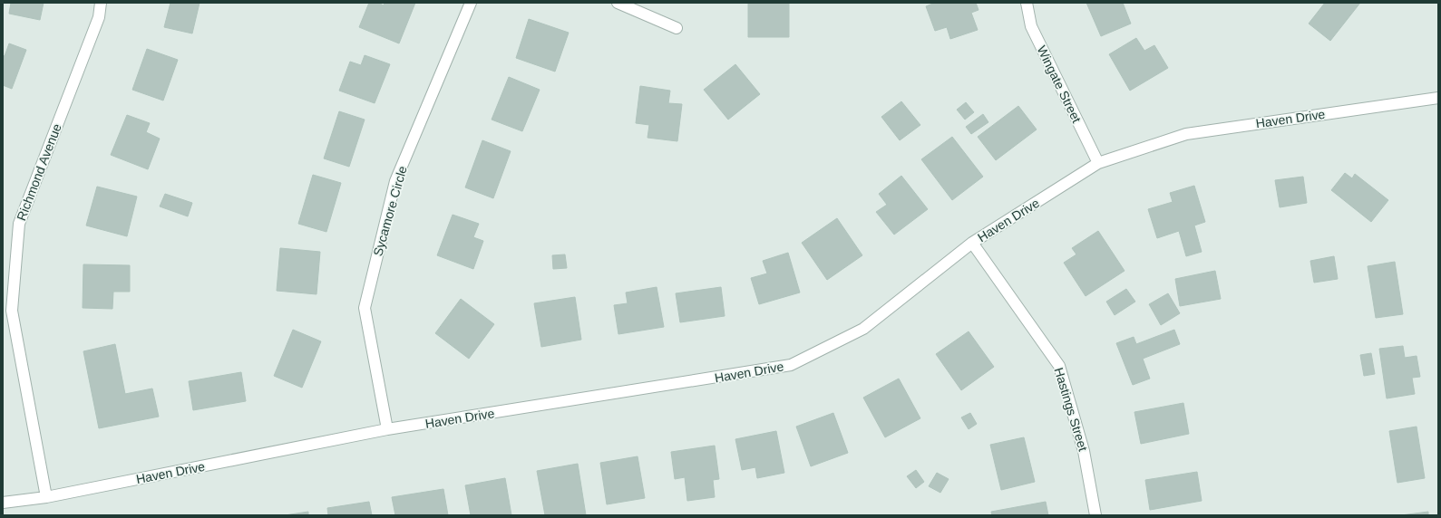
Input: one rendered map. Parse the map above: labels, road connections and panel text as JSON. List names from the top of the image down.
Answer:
{
  "streets": {
    "street": [
      "Wingate Street",
      "Haven Drive",
      "Richmond Avenue",
      "Sycamore Circle",
      "Hastings Street"
    ]
  },
  "crossings": [
    ["Wingate Street", "Haven Drive"],
    ["Haven Drive", "Richmond Avenue"],
    ["Haven Drive", "Sycamore Circle"],
    ["Haven Drive", "Hastings Street"]
  ]
}
